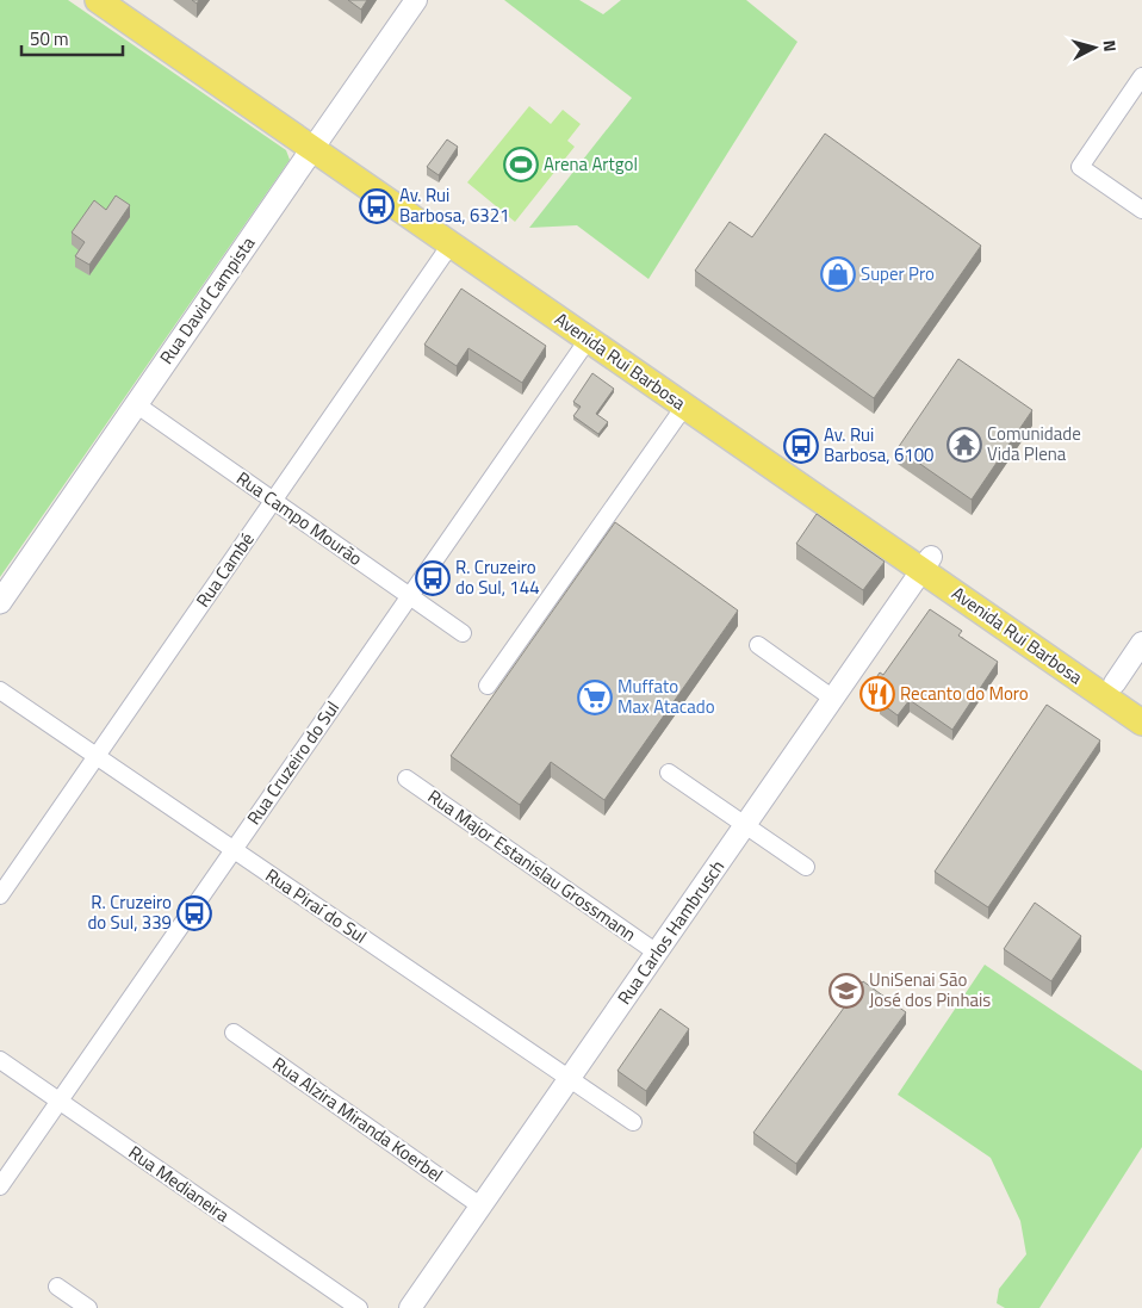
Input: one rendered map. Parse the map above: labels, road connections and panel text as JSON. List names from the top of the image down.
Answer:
{
  "streets": {
    "main road": ["Rua David Campista", "Avenida Rui Barbosa"],
    "street": [
      "Rua Campo Mourão",
      "Rua Cambé",
      "Rua Cruzeiro do Sul",
      "Rua Major Estanislau Grossmann",
      "Rua Piraí do Sul",
      "Rua Carlos Hambrusch",
      "Rua Alzira Miranda Koerbel",
      "Rua Medianeira"
    ]
  },
  "crossings": [
    ["Rua David Campista", "Avenida Rui Barbosa"],
    ["Rua David Campista", "Rua Campo Mourão"],
    ["Avenida Rui Barbosa", "Rua Cambé"],
    ["Avenida Rui Barbosa", "Rua Cruzeiro do Sul"],
    ["Avenida Rui Barbosa", "Rua Carlos Hambrusch"],
    ["Rua Campo Mourão", "Rua Cambé"],
    ["Rua Campo Mourão", "Rua Cruzeiro do Sul"],
    ["Rua Cambé", "Rua Piraí do Sul"],
    ["Rua Cruzeiro do Sul", "Rua Piraí do Sul"],
    ["Rua Cruzeiro do Sul", "Rua Medianeira"],
    ["Rua Major Estanislau Grossmann", "Rua Carlos Hambrusch"],
    ["Rua Piraí do Sul", "Rua Carlos Hambrusch"],
    ["Rua Carlos Hambrusch", "Rua Alzira Miranda Koerbel"]
  ],
  "places": {
    "sports": ["Arena Artgol"],
    "bus stop": [
      "Av. Rui Barbosa, 6321",
      "Av. Rui Barbosa, 6100",
      "R. Cruzeiro do Sul, 144",
      "R. Cruzeiro do Sul, 339"
    ],
    "shop": ["Super Pro"],
    "temple": ["Comunidade Vida Plena"],
    "restaurant": ["Recanto do Moro"],
    "supermarket": ["Muffato Max Atacado"],
    "school or university": ["UniSenai São José dos Pinhais"]
  },
  "scale_bar": "50 m",
  "north": "right"
}
